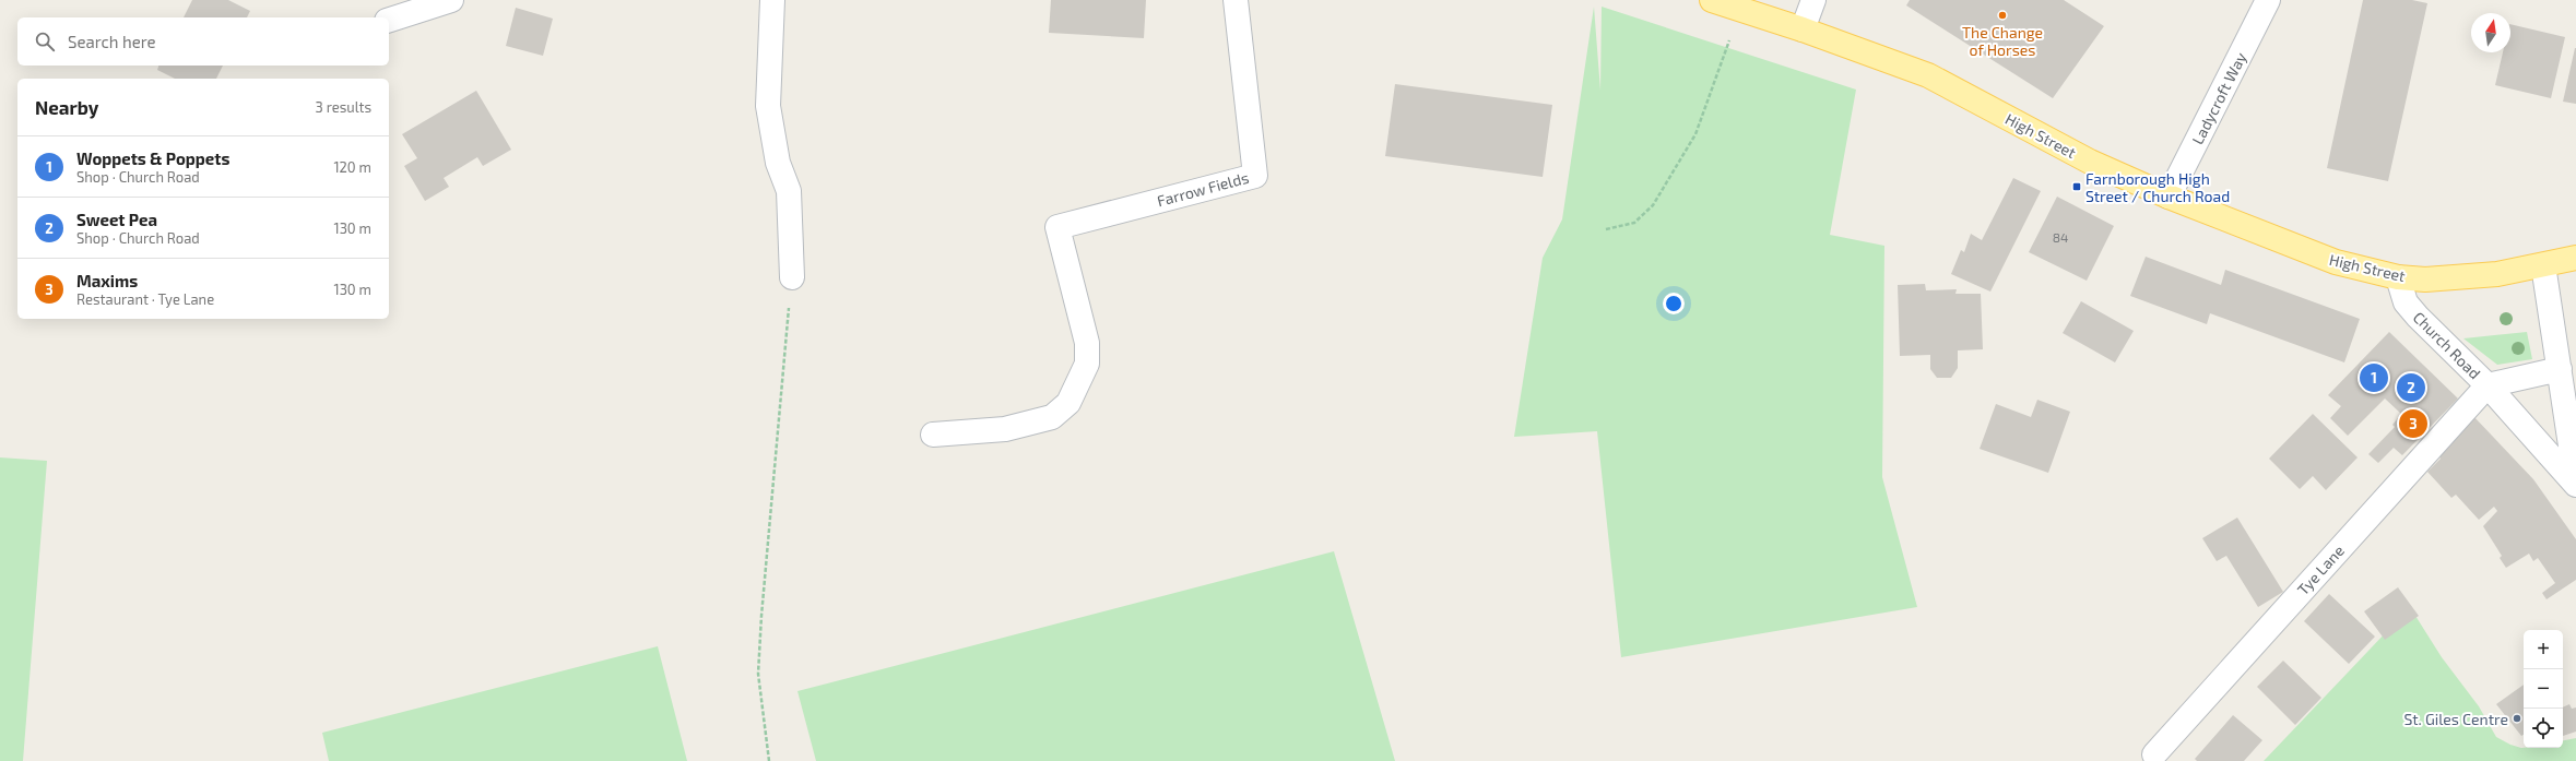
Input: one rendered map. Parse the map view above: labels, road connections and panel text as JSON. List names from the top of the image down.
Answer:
{
  "streets": {
    "main road": ["High Street"],
    "street": [
      "Ladycroft Way",
      "Farrow Fields",
      "Church Road",
      "Tye Lane"
    ]
  },
  "crossings": [
    ["Ladycroft Way", "High Street"],
    ["High Street", "Church Road"],
    ["Church Road", "Tye Lane"]
  ],
  "places": {
    "other": ["The Change of Horses", "St. Giles Centre"],
    "transit": ["Farnborough High Street / Church Road"]
  },
  "house_numbers": ["84"],
  "north": "top",
  "page": {
    "search": "Search here",
    "heading": ["Nearby", "3 results"],
    "list": [
      {
        "mark": "1",
        "name": "Woppets & Poppets",
        "note": "Shop · Church Road",
        "value": "120 m"
      },
      {
        "mark": "2",
        "name": "Sweet Pea",
        "note": "Shop · Church Road",
        "value": "130 m"
      },
      {
        "mark": "3",
        "name": "Maxims",
        "note": "Restaurant · Tye Lane",
        "value": "130 m"
      }
    ],
    "pins": ["1", "2", "3"],
    "map_buttons": ["+", "−"]
  }
}
